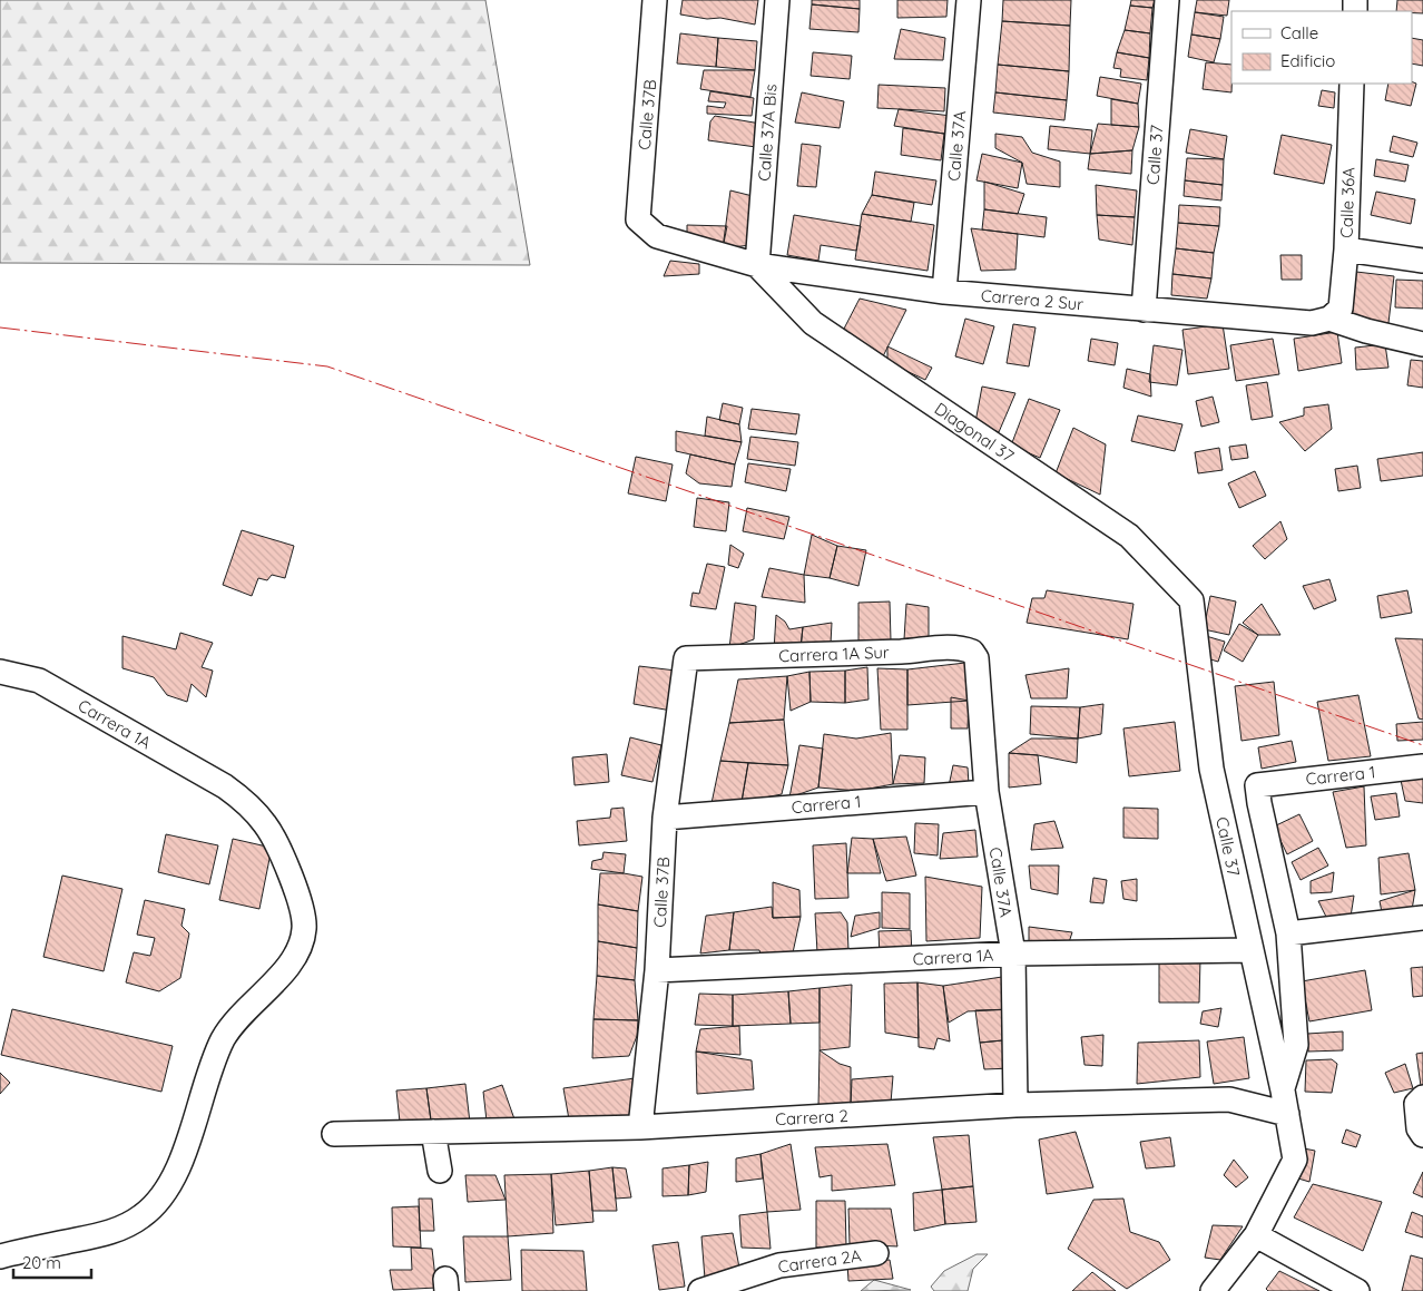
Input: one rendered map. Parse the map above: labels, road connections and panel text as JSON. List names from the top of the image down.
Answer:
{
  "streets": {
    "street": [
      "Calle 37B",
      "Calle 37A Bis",
      "Calle 37A",
      "Calle 37",
      "Calle 36A",
      "Carrera 2 Sur",
      "Diagonal 37",
      "Carrera 1A Sur",
      "Carrera 1A",
      "Carrera 1",
      "Carrera 2",
      "Carrera 2A"
    ]
  },
  "crossings": [
    ["Calle 37B", "Carrera 2 Sur"],
    ["Calle 37B", "Carrera 1A Sur"],
    ["Calle 37B", "Carrera 1A"],
    ["Calle 37B", "Carrera 1"],
    ["Calle 37B", "Carrera 2"],
    ["Calle 37A Bis", "Carrera 2 Sur"],
    ["Calle 37A Bis", "Diagonal 37"],
    ["Calle 37A", "Carrera 2 Sur"],
    ["Calle 37A", "Carrera 1A Sur"],
    ["Calle 37A", "Carrera 1A"],
    ["Calle 37A", "Carrera 1"],
    ["Calle 37A", "Carrera 2"],
    ["Calle 37", "Carrera 2 Sur"],
    ["Calle 37", "Diagonal 37"],
    ["Calle 37", "Carrera 1A"],
    ["Calle 37", "Carrera 1"],
    ["Calle 37", "Carrera 2"],
    ["Calle 36A", "Carrera 2 Sur"],
    ["Carrera 2 Sur", "Diagonal 37"]
  ],
  "legend": ["Calle", "Edificio"],
  "scale_bar": "20 m"
}
